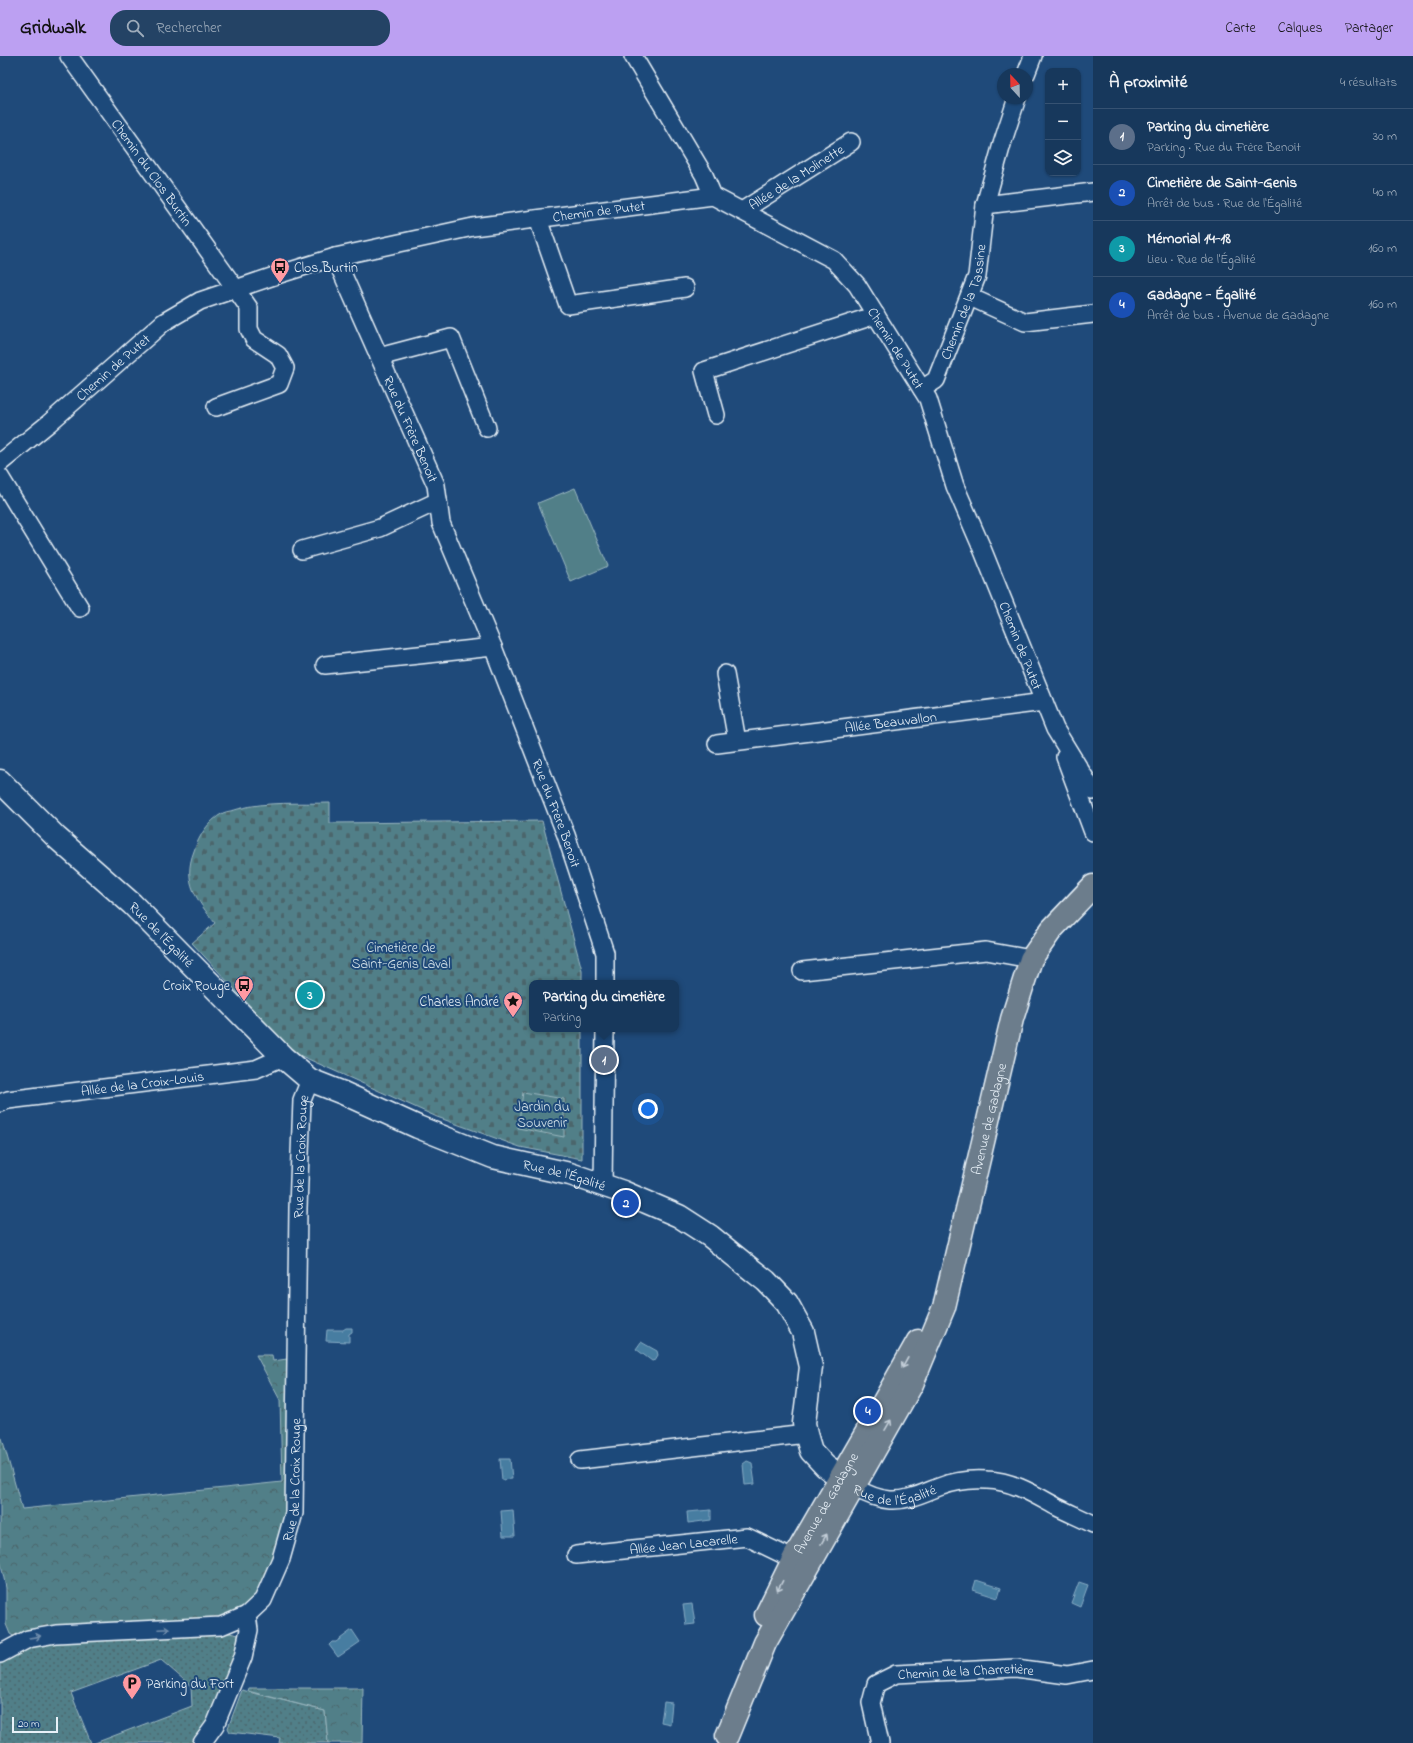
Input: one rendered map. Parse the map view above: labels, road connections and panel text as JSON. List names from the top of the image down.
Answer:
{
  "streets": {
    "main road": ["Avenue de Gadagne"],
    "street": [
      "Chemin du Clos Burtin",
      "Allée de la Molinette",
      "Chemin de Putet",
      "Chemin de la Tassine",
      "Rue du Frère Benoit",
      "Allée Beauvallon",
      "Rue de l'Égalité",
      "Allée de la Croix-Louis",
      "Rue de la Croix Rouge",
      "Allée Jean Lacarelle",
      "Chemin de la Charretière"
    ]
  },
  "crossings": [
    ["Chemin du Clos Burtin", "Chemin de Putet"],
    ["Allée de la Molinette", "Chemin de Putet"],
    ["Chemin de Putet", "Chemin de la Tassine"],
    ["Chemin de Putet", "Rue du Frère Benoit"],
    ["Chemin de Putet", "Allée Beauvallon"],
    ["Rue de l'Égalité", "Allée de la Croix-Louis"],
    ["Rue de l'Égalité", "Avenue de Gadagne"],
    ["Rue de l'Égalité", "Rue de la Croix Rouge"],
    ["Avenue de Gadagne", "Allée Jean Lacarelle"]
  ],
  "parks": ["Cimetière de Saint-Genis Laval", "Jardin du Souvenir"],
  "places": {
    "bus stop": ["Clos Burtin", "Croix Rouge"],
    "place": ["Charles André"],
    "parking": ["Parking du Fort"]
  },
  "scale_bar": "20 m",
  "north": "top",
  "page": {
    "header": "Gridwalk",
    "search": "Rechercher",
    "nav": ["Carte", "Calques", "Partager"],
    "heading": ["À proximité", "4 résultats"],
    "map_buttons": ["+", "−"],
    "list": [
      {
        "mark": "1",
        "name": "Parking du cimetière",
        "note": "Parking · Rue du Frère Benoit",
        "value": "30 m"
      },
      {
        "mark": "2",
        "name": "Cimetière de Saint-Genis",
        "note": "Arrêt de bus · Rue de l'Égalité",
        "value": "40 m"
      },
      {
        "mark": "3",
        "name": "Mémorial 14-18",
        "note": "Lieu · Rue de l'Égalité",
        "value": "160 m"
      },
      {
        "mark": "4",
        "name": "Gadagne - Égalité",
        "note": "Arrêt de bus · Avenue de Gadagne",
        "value": "160 m"
      }
    ],
    "popup": ["Parking du cimetière", "Parking"],
    "pins": [
      "3",
      "1",
      "2",
      "4"
    ],
    "scale": "20 m"
  }
}
